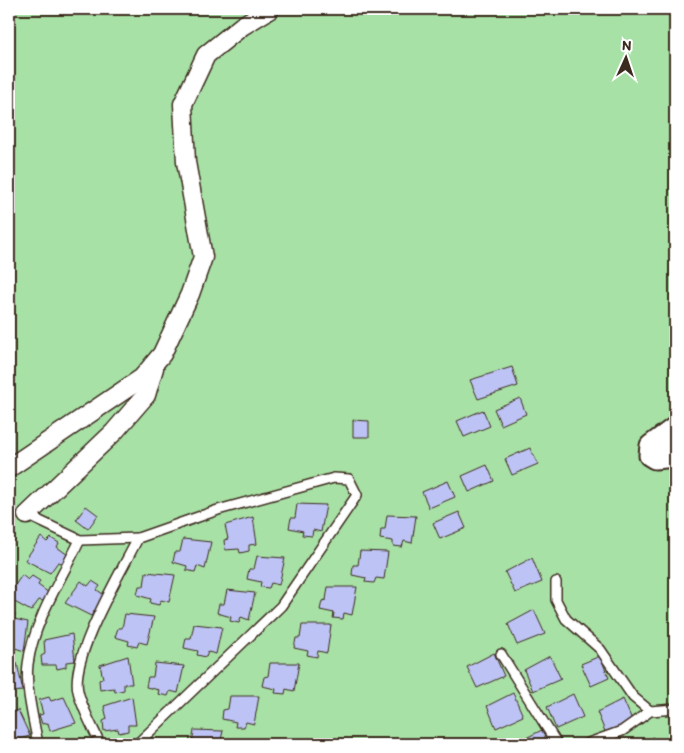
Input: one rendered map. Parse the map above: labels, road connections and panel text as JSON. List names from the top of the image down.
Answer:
{
  "north": "top"
}
